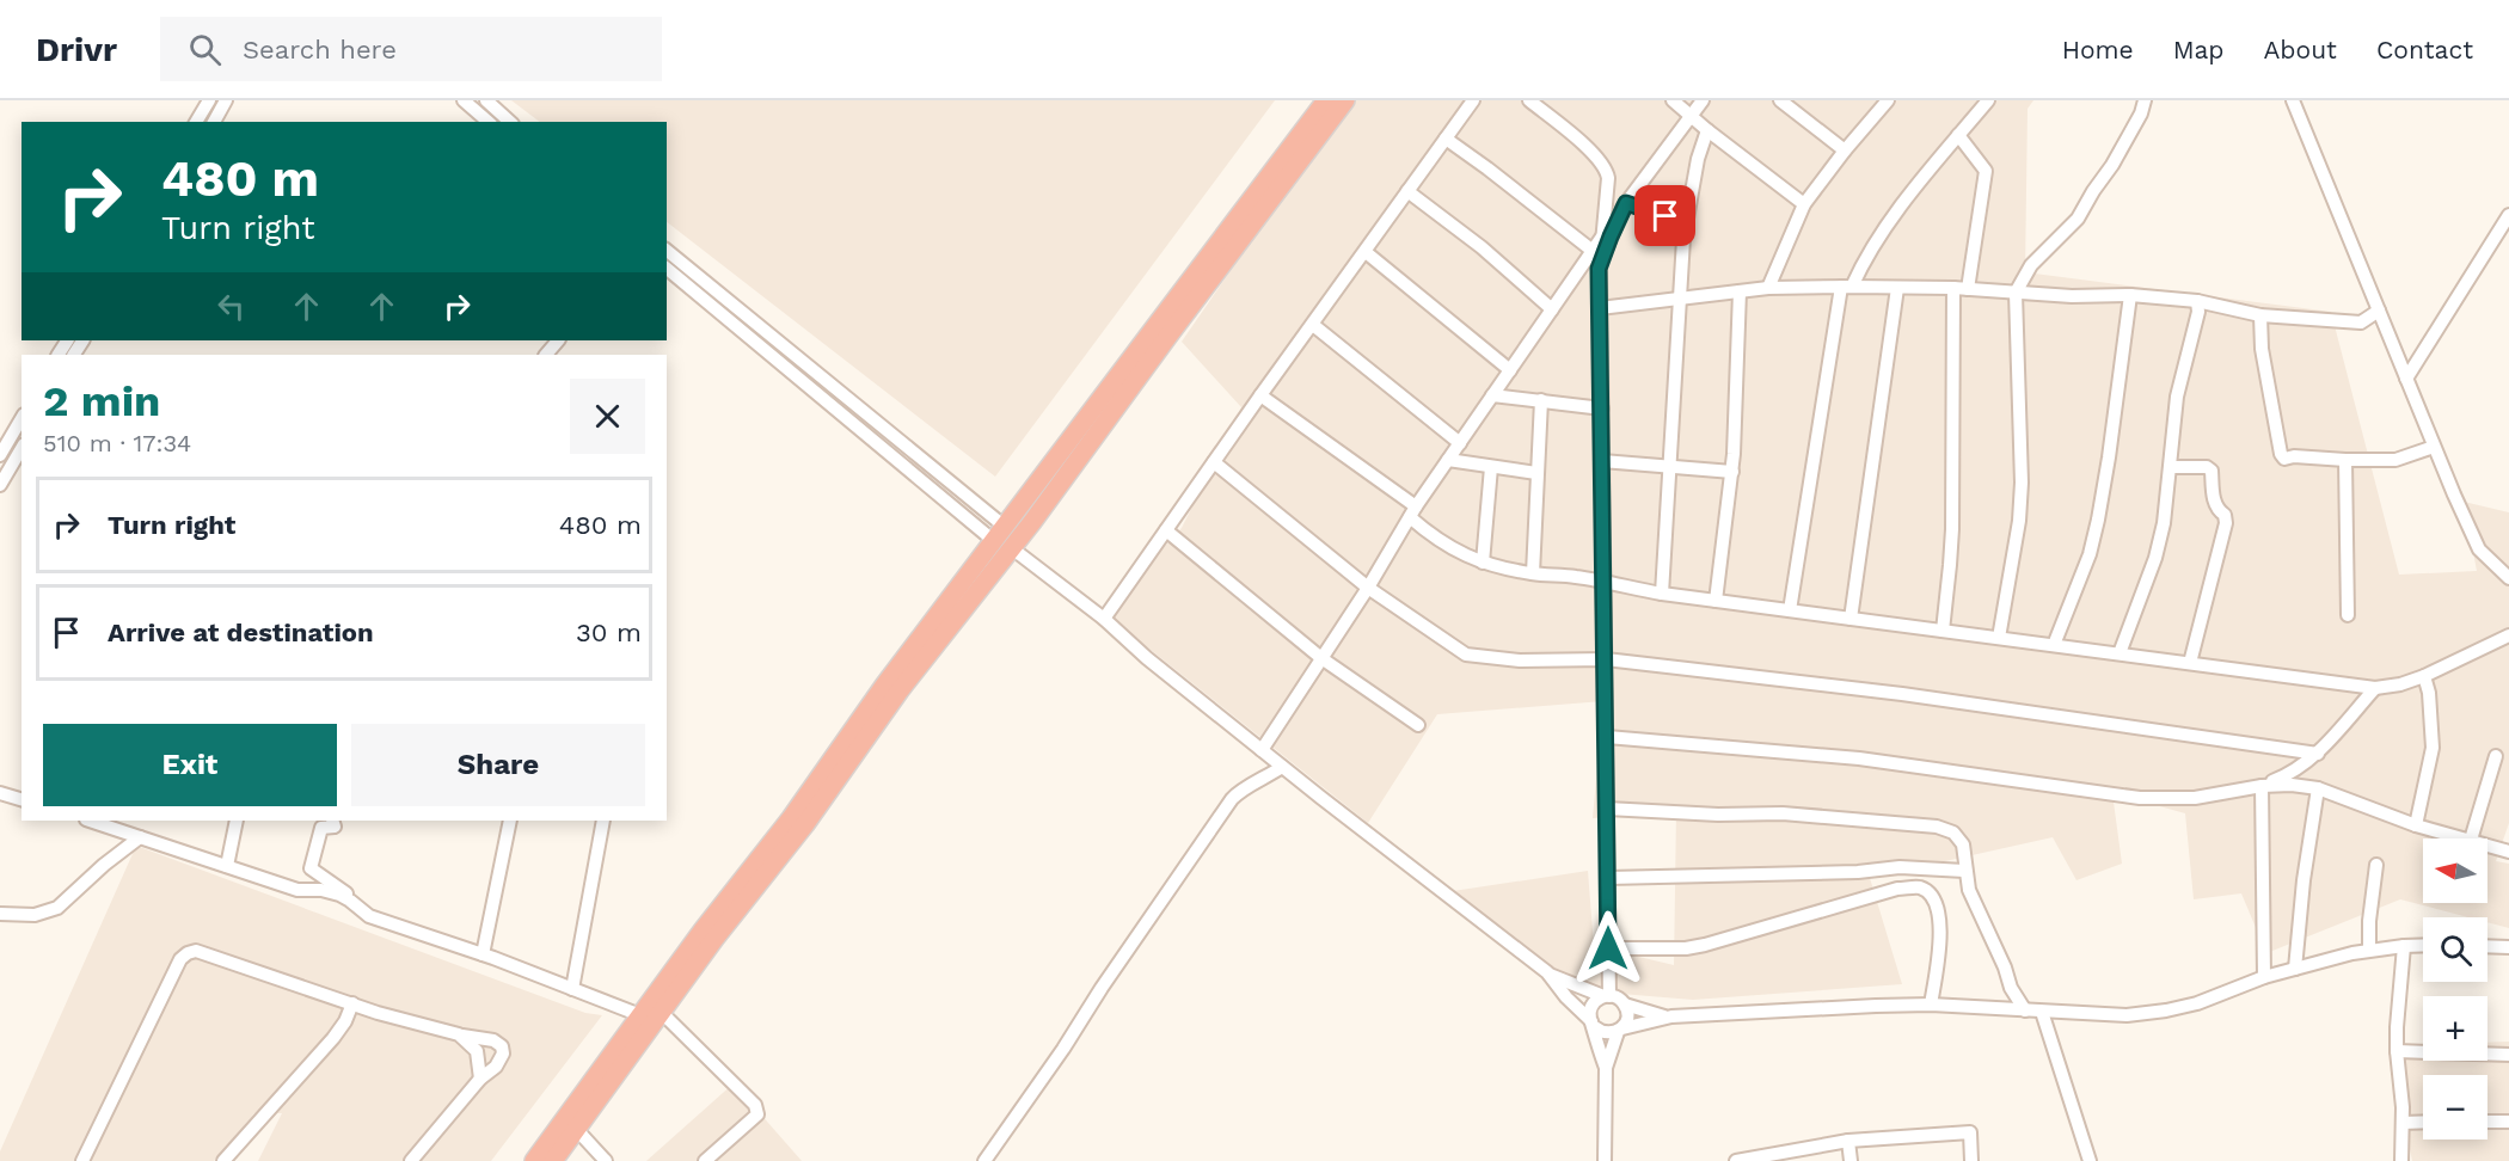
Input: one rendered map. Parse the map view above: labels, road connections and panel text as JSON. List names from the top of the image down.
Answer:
{
  "north": "left",
  "page": {
    "header": "Drivr",
    "search": "Search here",
    "nav": [
      "Home",
      "Map",
      "About",
      "Contact"
    ],
    "turn": ["480 m", "Turn right"],
    "heading": ["2 min", "510 m · 17:34"],
    "list": [
      {
        "name": "Turn right",
        "value": "480 m"
      },
      {
        "name": "Arrive at destination",
        "value": "30 m"
      }
    ],
    "buttons": ["Exit", "Share"],
    "map_buttons": ["+", "−"]
  }
}
